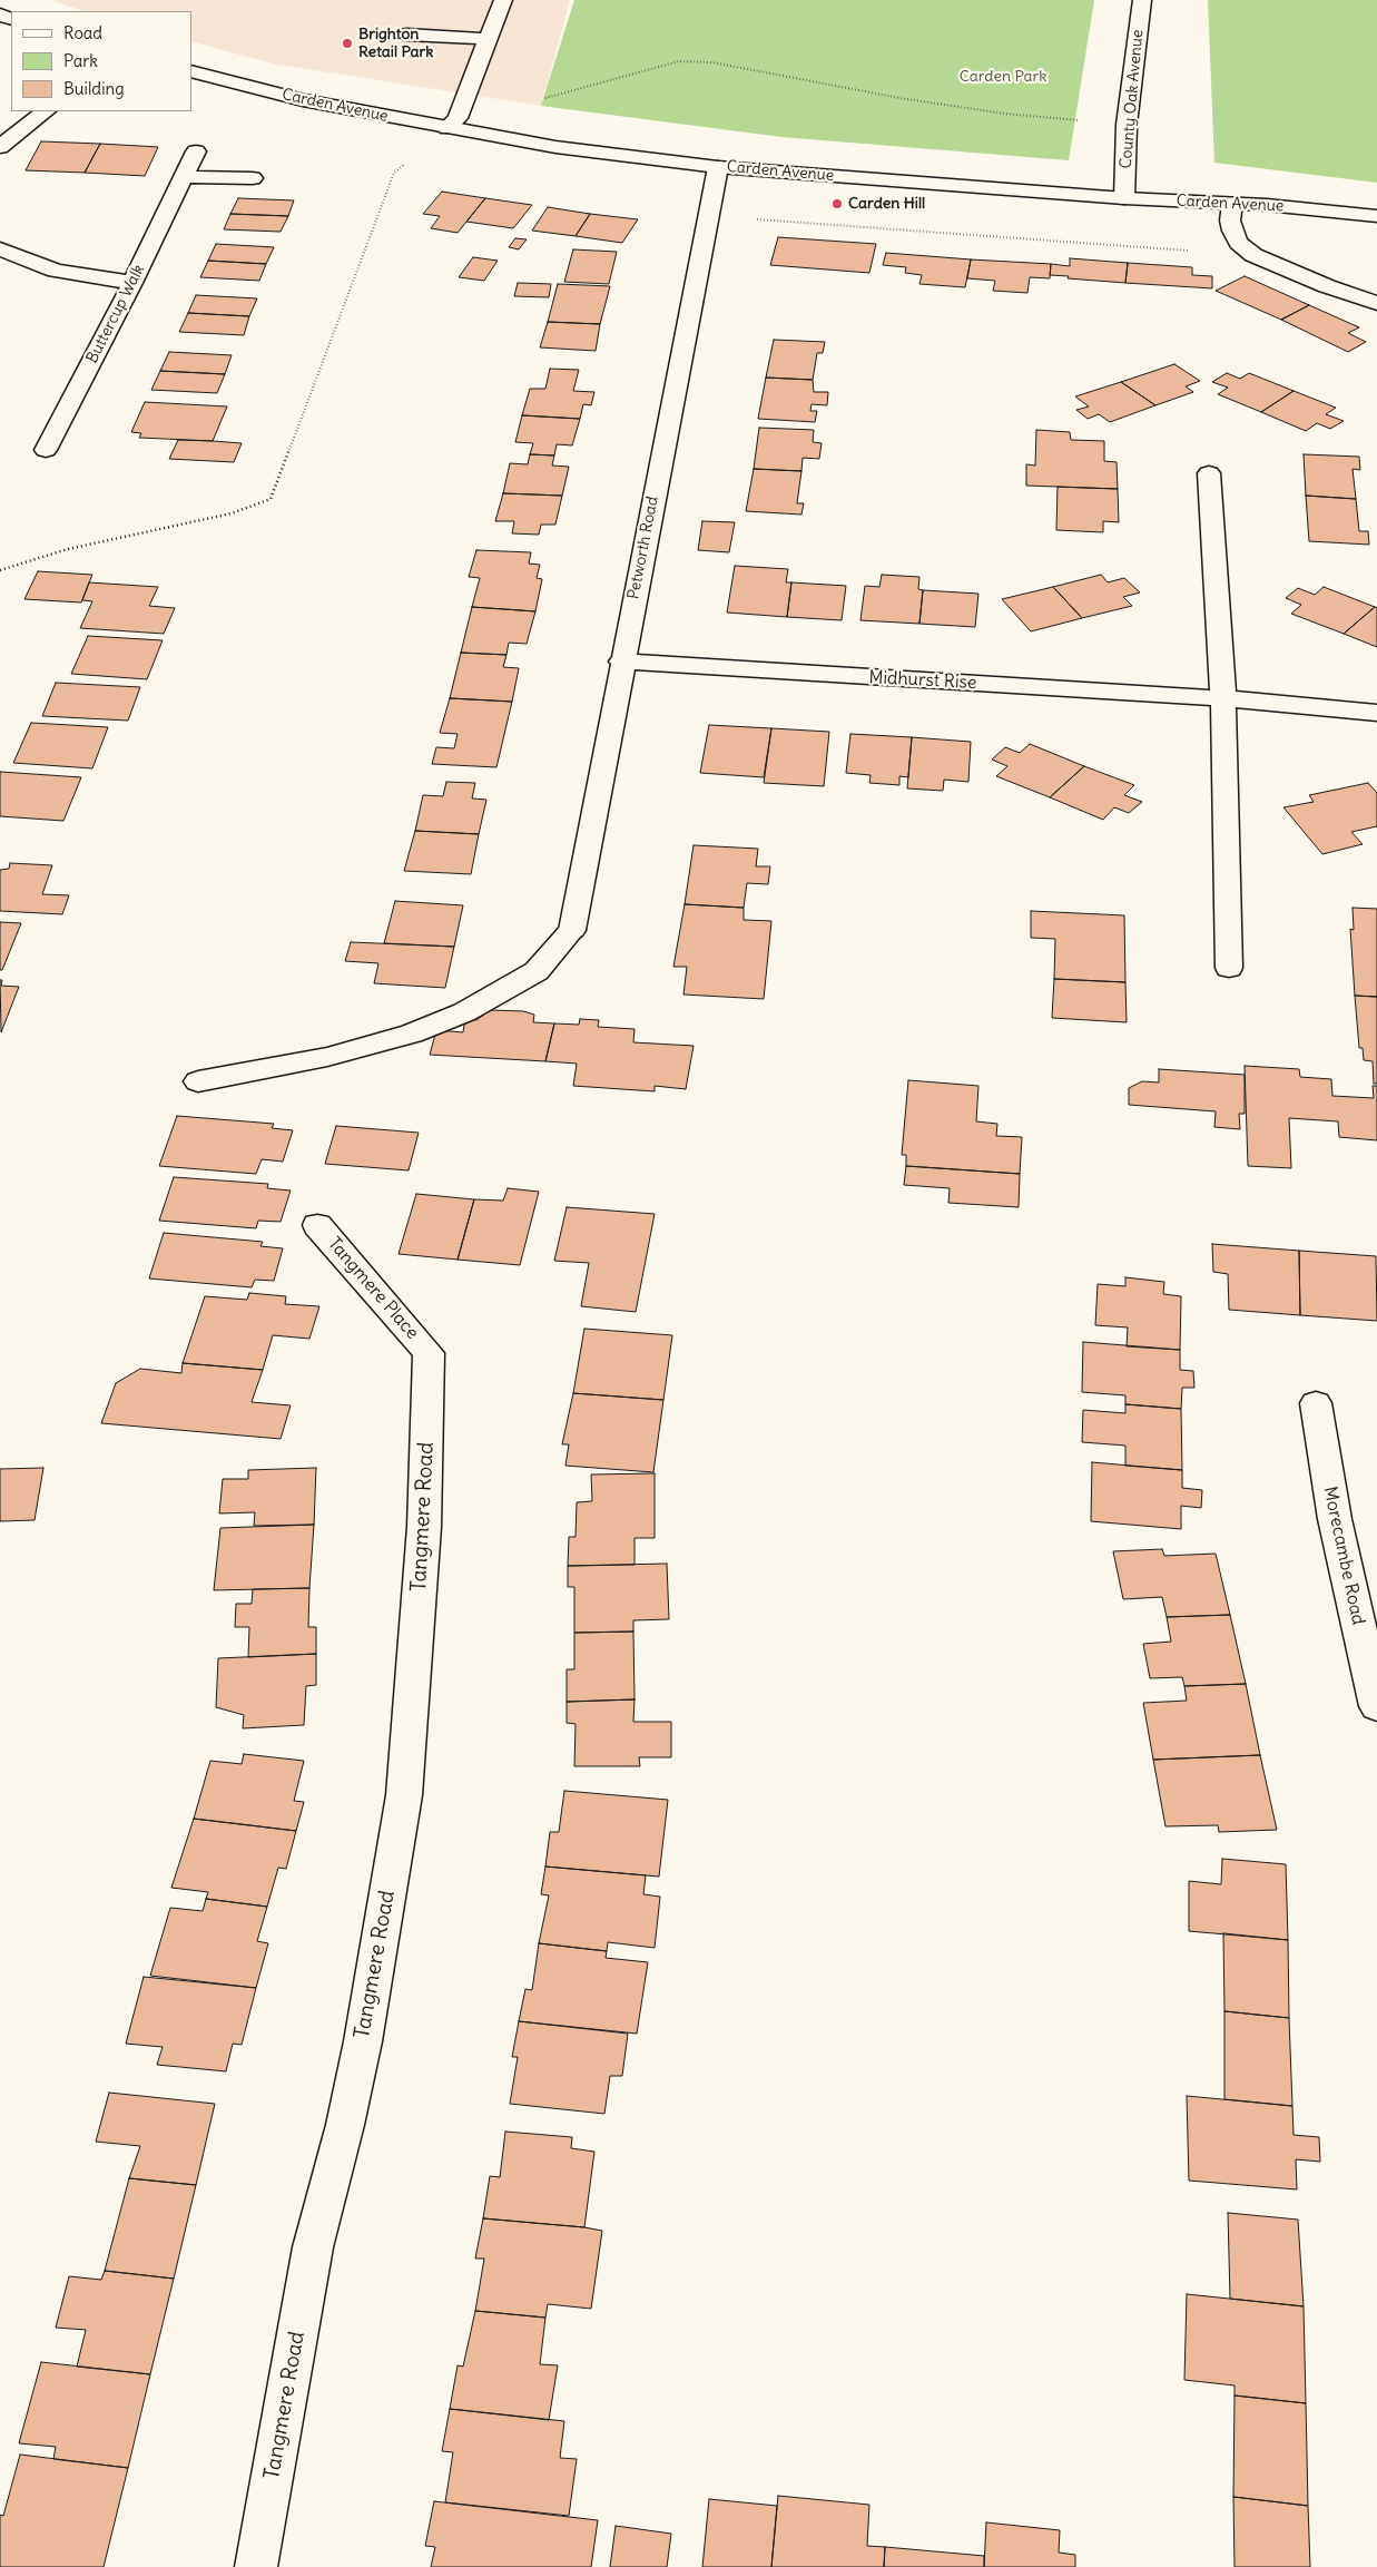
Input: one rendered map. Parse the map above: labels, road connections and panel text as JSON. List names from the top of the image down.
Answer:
{
  "streets": {
    "street": [
      "County Oak Avenue",
      "Carden Avenue",
      "Buttercup Walk",
      "Petworth Road",
      "Midhurst Rise",
      "Tangmere Place",
      "Tangmere Road",
      "Morecambe Road"
    ]
  },
  "crossings": [
    ["County Oak Avenue", "Carden Avenue"],
    ["Carden Avenue", "Petworth Road"],
    ["Petworth Road", "Midhurst Rise"],
    ["Tangmere Place", "Tangmere Road"]
  ],
  "parks": ["Carden Park"],
  "places": ["Brighton Retail Park", "Carden Hill"],
  "legend": ["Road", "Park", "Building"]
}
